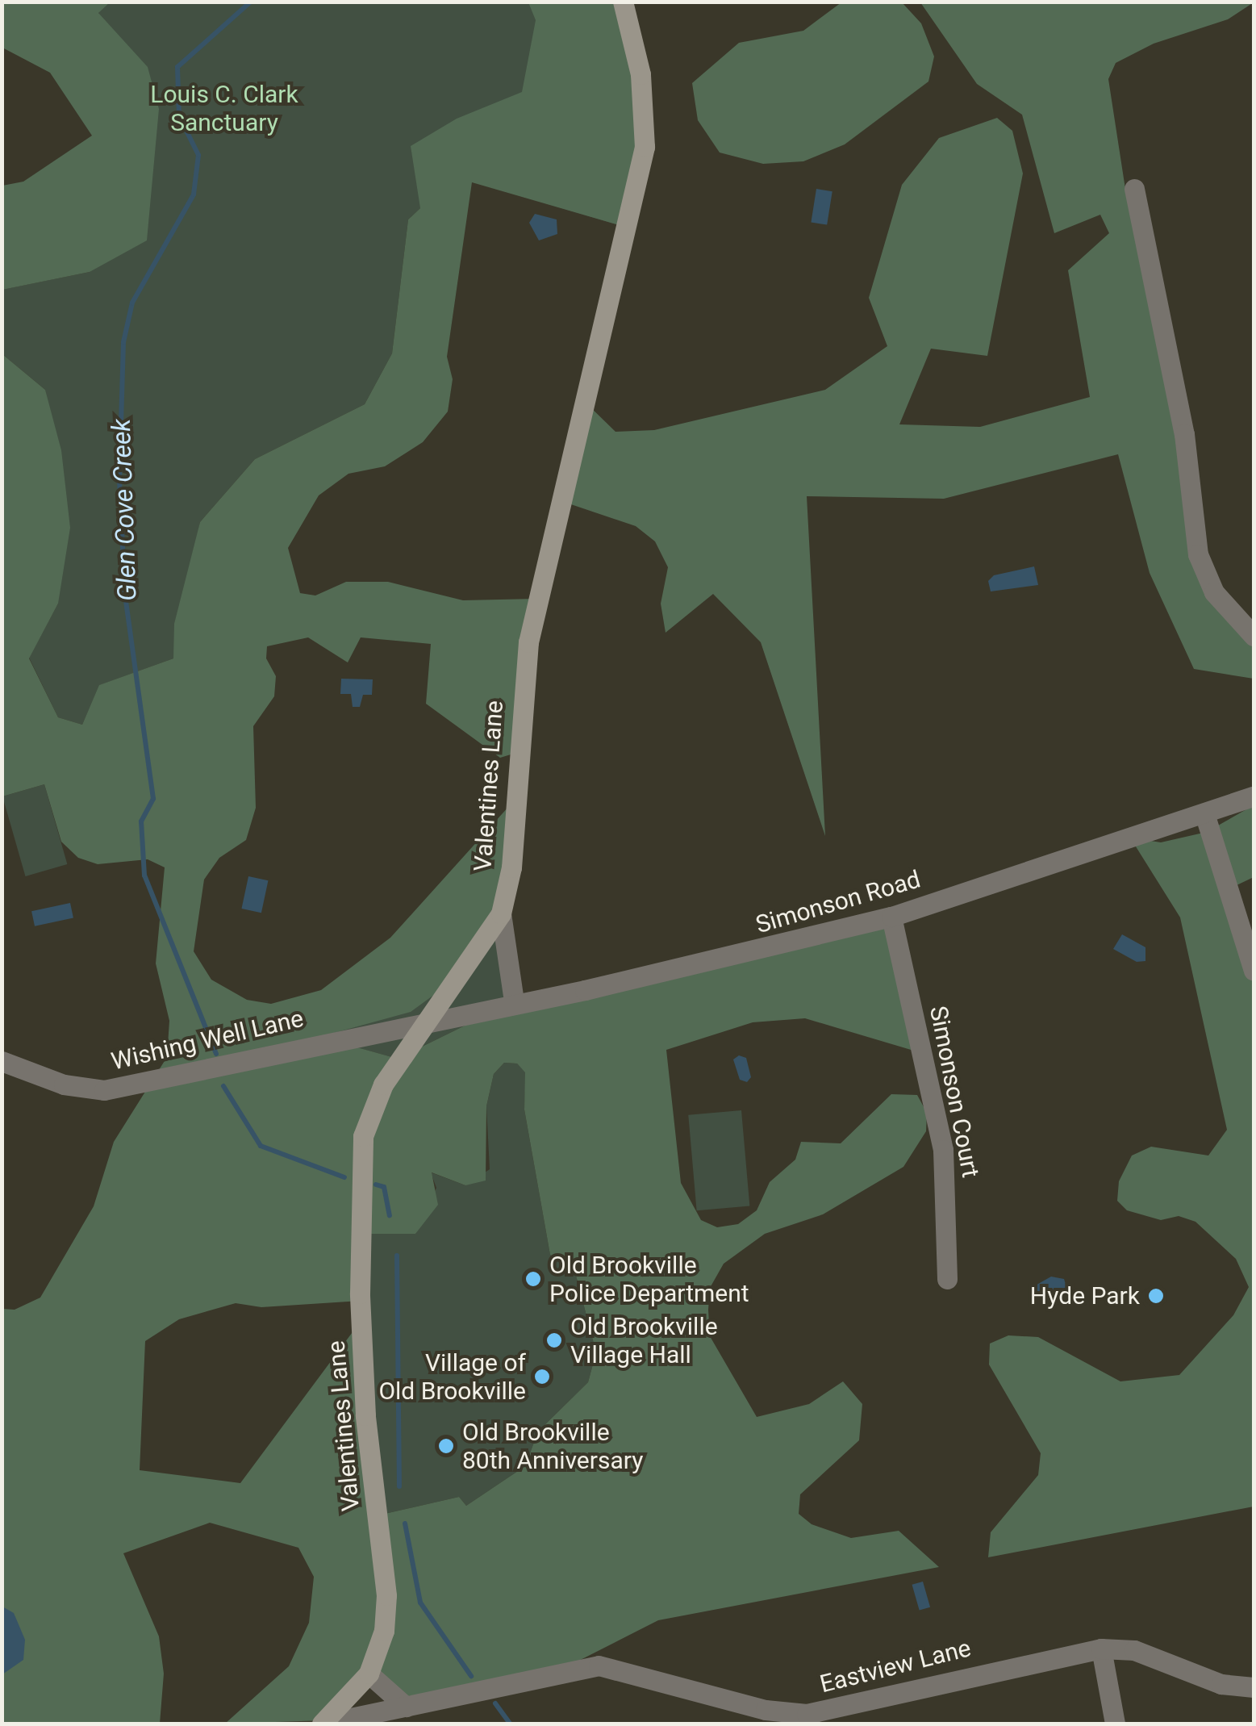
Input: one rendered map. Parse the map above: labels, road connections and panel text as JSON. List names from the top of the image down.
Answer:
{
  "streets": {
    "street": [
      "Valentines Lane",
      "Simonson Road",
      "Wishing Well Lane",
      "Simonson Court",
      "Eastview Lane"
    ]
  },
  "crossings": [
    ["Valentines Lane", "Simonson Road"],
    ["Valentines Lane", "Wishing Well Lane"],
    ["Valentines Lane", "Eastview Lane"],
    ["Simonson Road", "Wishing Well Lane"],
    ["Simonson Road", "Simonson Court"]
  ],
  "water": ["Glen Cove Creek"],
  "parks": ["Louis C. Clark Sanctuary"],
  "places": [
    "Old Brookville Police Department",
    "Hyde Park",
    "Old Brookville Village Hall",
    "Village of Old Brookville",
    "Old Brookville 80th Anniversary"
  ]
}
